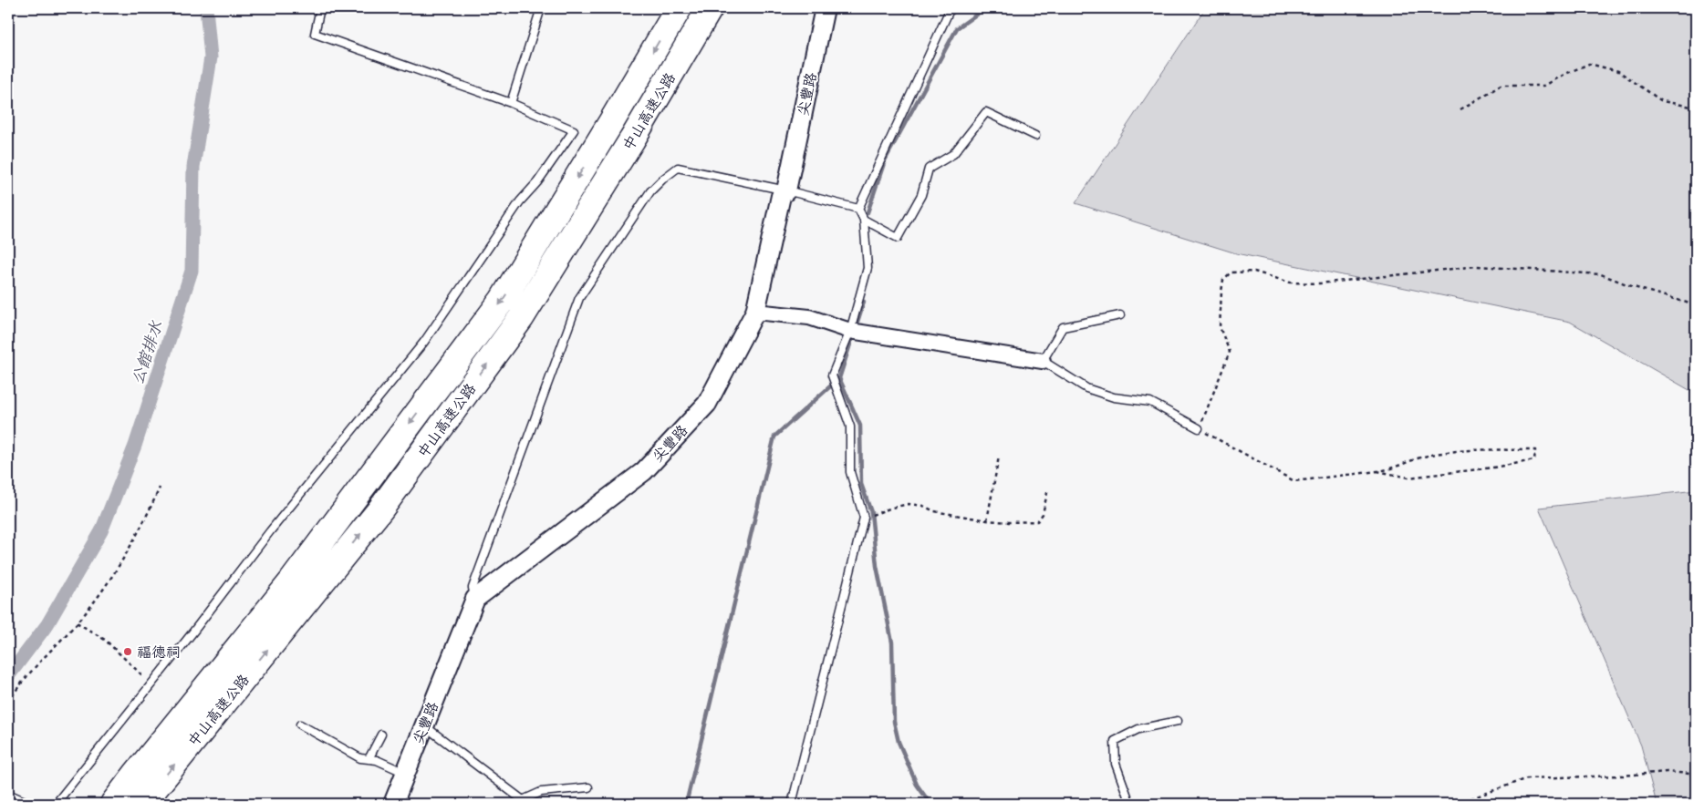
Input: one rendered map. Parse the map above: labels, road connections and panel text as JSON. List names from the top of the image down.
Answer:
{
  "streets": {
    "highway": ["中山高速公路"],
    "street": ["尖豐路"]
  },
  "water": ["公館排水"],
  "places": ["福德祠"]
}
